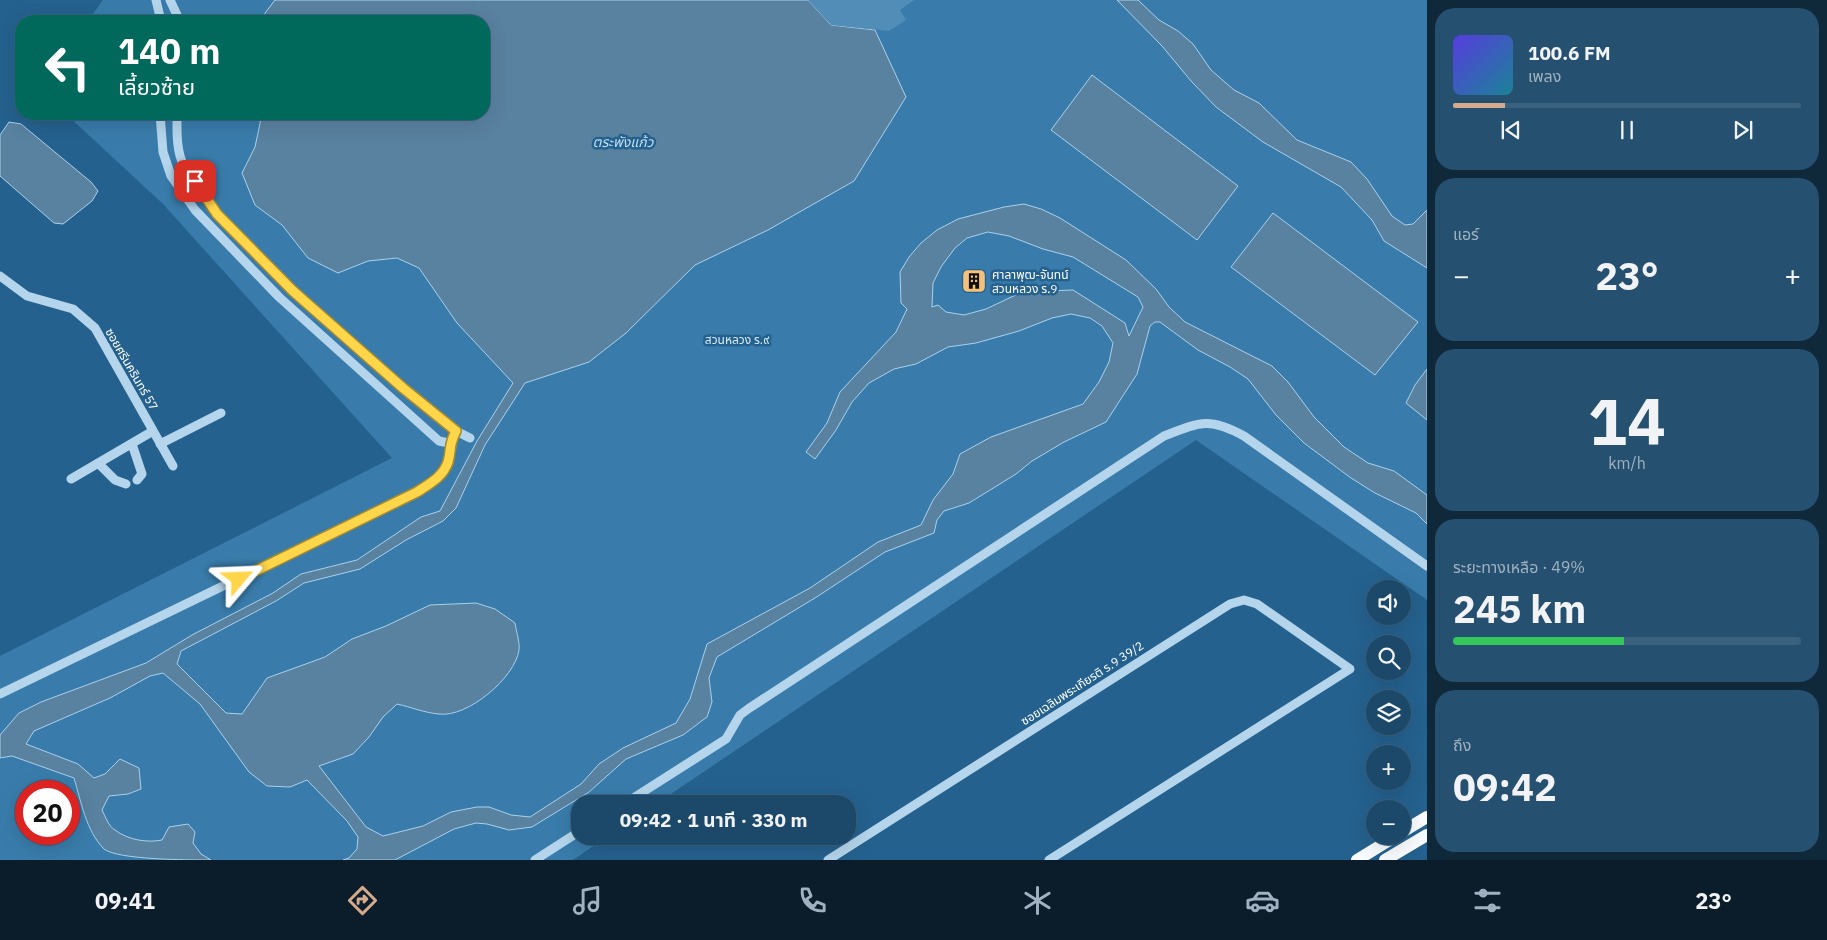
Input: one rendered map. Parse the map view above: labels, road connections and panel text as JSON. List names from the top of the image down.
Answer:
{
  "streets": {
    "street": ["ซอยศรีนครินทร์ 57", "ซอยเฉลิมพระเกียรติ ร.9 39/2"]
  },
  "water": ["ตระพังแก้ว"],
  "parks": ["สวนหลวง ร.๙"],
  "places": {
    "building": ["ศาลาพุฒ-จันทน์ สวนหลวง ร.9"]
  },
  "page": {
    "turn": ["140 m", "เลี้ยวซ้าย"],
    "song": ["100.6 FM", "เพลง"],
    "tile": [
      "แอร์",
      ["14", "km/h"],
      ["ระยะทางเหลือ · 49%", "245 km"],
      ["ถึง", "09:42"]
    ],
    "heat": ["−", "23°", "+"],
    "map_buttons": ["+", "−"],
    "limit": "20",
    "trip": "09:42 · 1 นาที · 330 m",
    "tabs": ["09:41", "23°"]
  }
}
